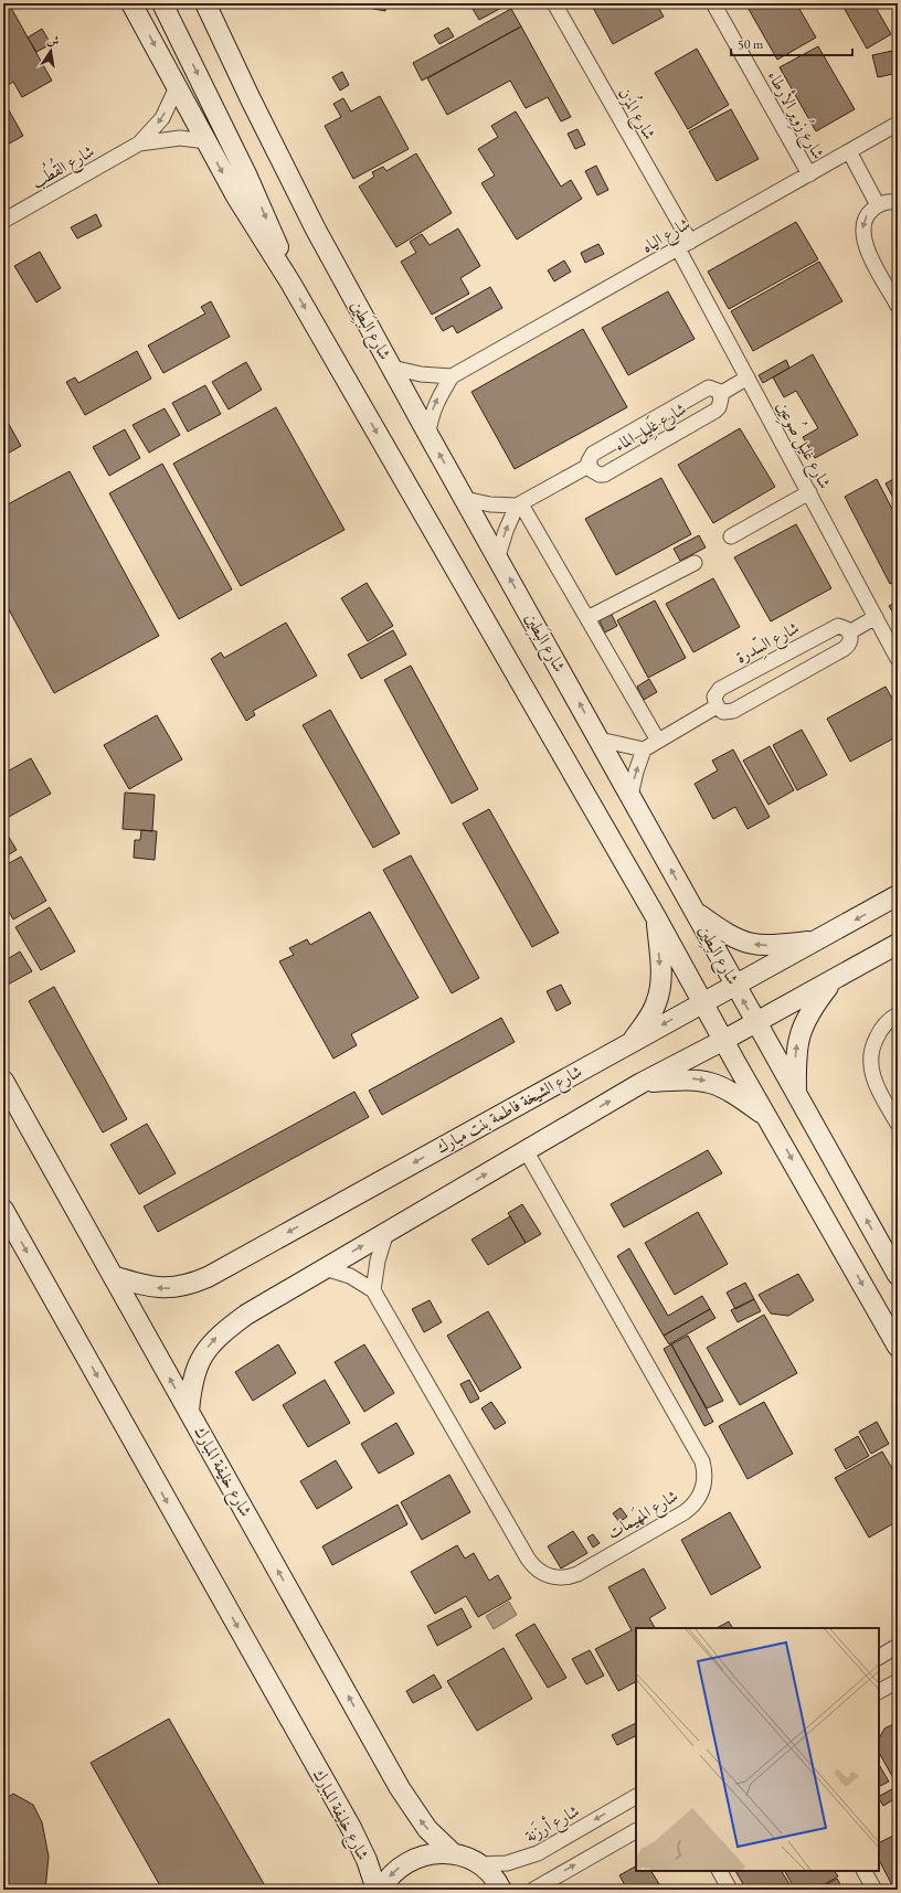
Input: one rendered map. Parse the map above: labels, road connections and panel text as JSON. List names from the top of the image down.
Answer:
{
  "streets": {
    "main road": ["شارع البَطِين", "شارع الشيخة فاطمة بنت مبارك", "شارع خليفة المبارك"],
    "street": [
      "شارع المُزن",
      "شارع زُوِير الأرطاء",
      "شارع القُطُب",
      "شارع الياه",
      "شارع غَلِيل الماء",
      "شارع غليل صُوعِين",
      "شارع السِّدرة",
      "شارع المهَيمات",
      "شارع أرزَنة"
    ]
  },
  "crossings": [
    ["شارع المُزن", "شارع الياه"],
    ["شارع المُزن", "شارع غليل صُوعِين"],
    ["شارع زُوِير الأرطاء", "شارع الياه"],
    ["شارع الياه", "شارع البَطِين"],
    ["شارع الياه", "شارع غليل صُوعِين"],
    ["شارع البَطِين", "شارع الشيخة فاطمة بنت مبارك"],
    ["شارع الشيخة فاطمة بنت مبارك", "شارع خليفة المبارك"]
  ],
  "scale_bar": "50 m",
  "north": "top"
}
